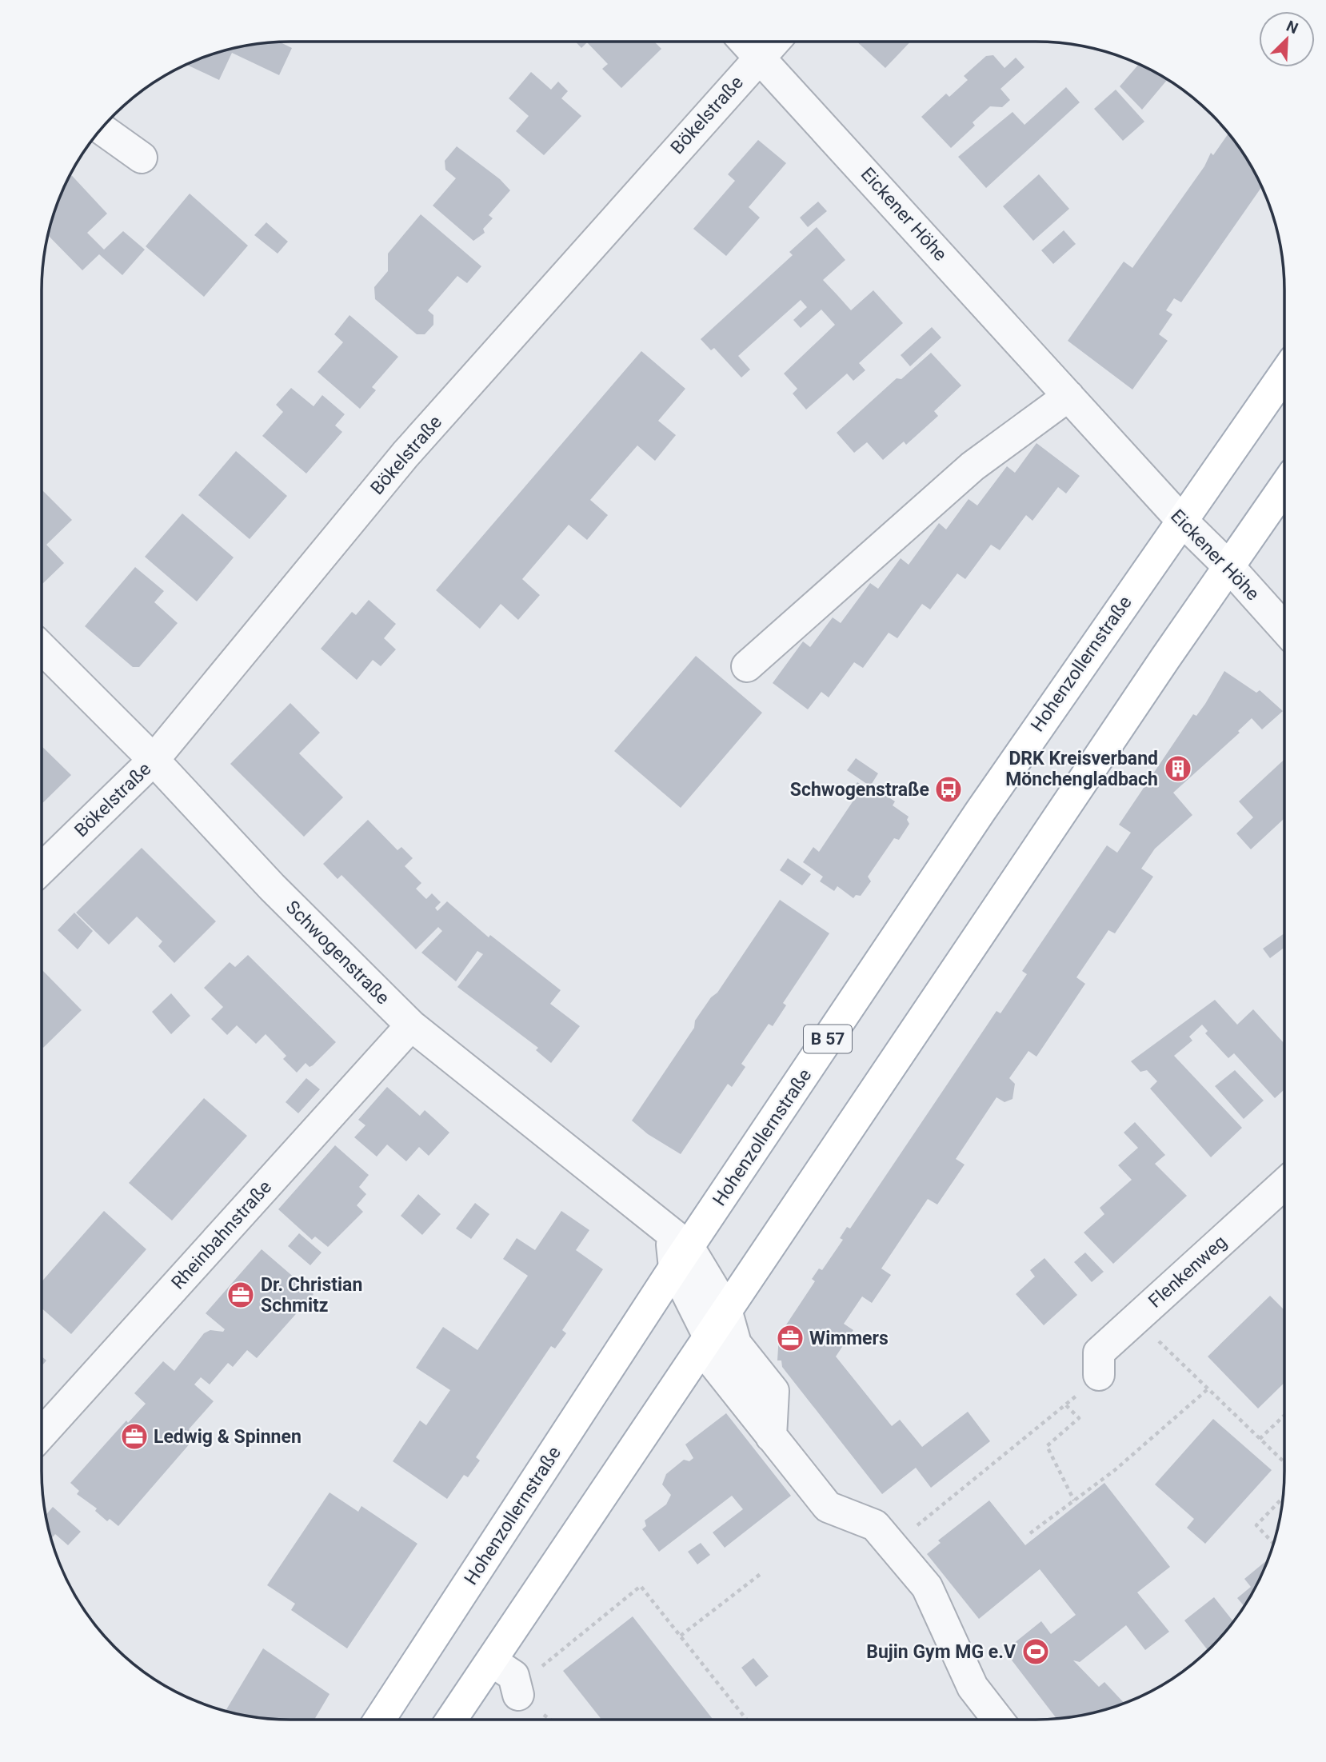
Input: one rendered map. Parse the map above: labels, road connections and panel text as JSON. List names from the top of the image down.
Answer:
{
  "streets": {
    "main road": ["Hohenzollernstraße", "B 57"],
    "street": [
      "Bökelstraße",
      "Eickener Höhe",
      "Schwogenstraße",
      "Rheinbahnstraße",
      "Flenkenweg"
    ]
  },
  "crossings": [
    ["Bökelstraße", "Eickener Höhe"],
    ["Bökelstraße", "Schwogenstraße"],
    ["Eickener Höhe", "Hohenzollernstraße"],
    ["Hohenzollernstraße", "Schwogenstraße"],
    ["Schwogenstraße", "Rheinbahnstraße"]
  ],
  "places": {
    "building": ["DRK Kreisverband Mönchengladbach"],
    "bus stop": ["Schwogenstraße"],
    "office": ["Dr. Christian Schmitz", "Wimmers", "Ledwig & Spinnen"],
    "sports": ["Bujin Gym MG e.V"]
  },
  "north": "top right"
}
